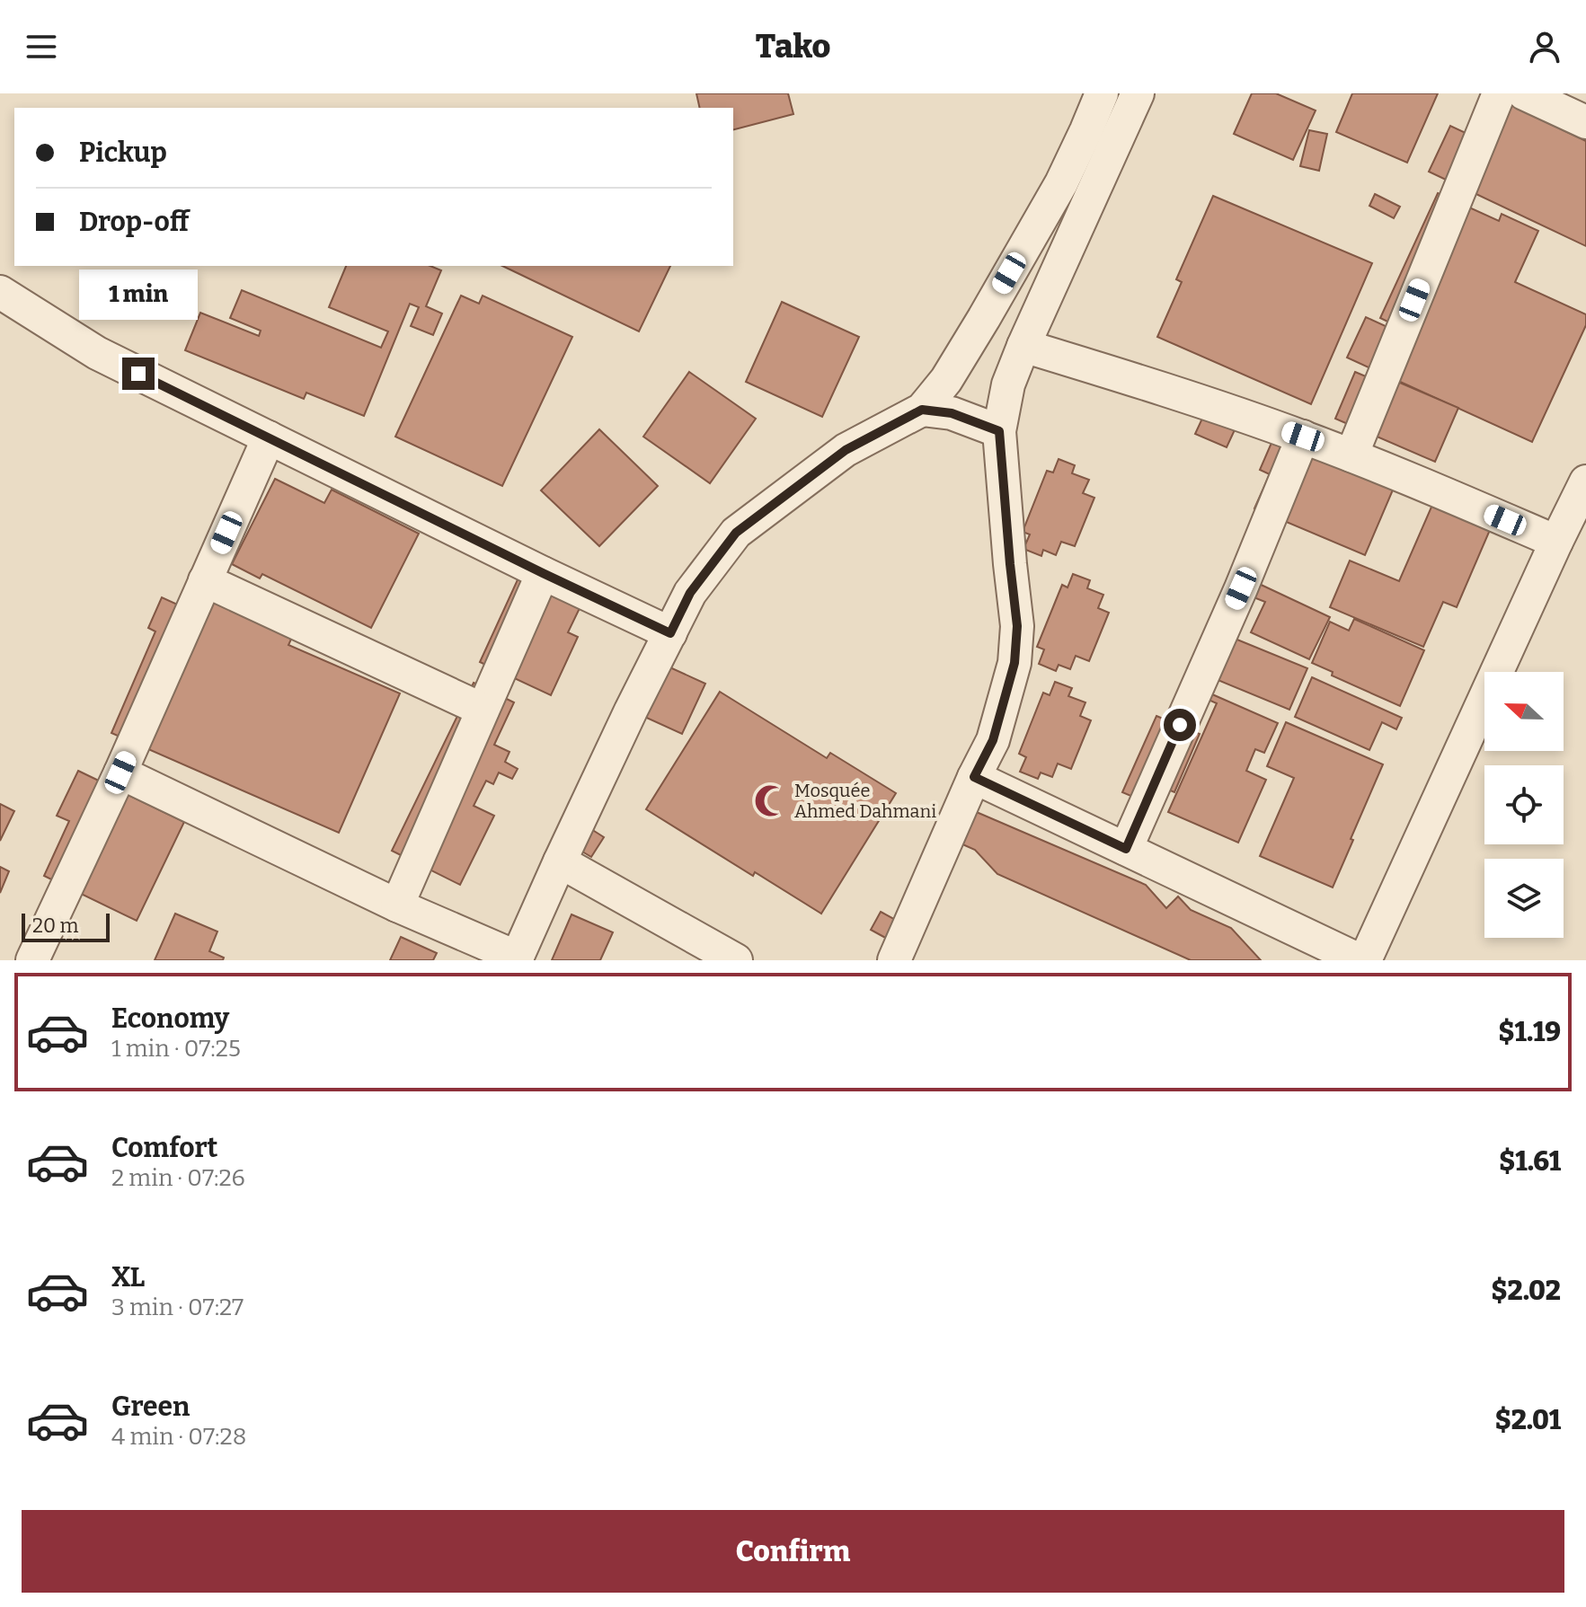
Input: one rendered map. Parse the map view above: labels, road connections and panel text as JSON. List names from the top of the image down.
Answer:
{
  "places": {
    "mosque": ["Mosquée Ahmed Dahmani"]
  },
  "scale_bar": "20 m",
  "north": "left",
  "page": {
    "header": "Tako",
    "banner": ["Pickup", "Drop-off"],
    "bubble": "1 min",
    "scale": "20 m",
    "list": [
      {
        "name": "Economy",
        "note": "1 min · 07:25",
        "value": "$1.19"
      },
      {
        "name": "Comfort",
        "note": "2 min · 07:26",
        "value": "$1.61"
      },
      {
        "name": "XL",
        "note": "3 min · 07:27",
        "value": "$2.02"
      },
      {
        "name": "Green",
        "note": "4 min · 07:28",
        "value": "$2.01"
      }
    ],
    "buttons": "Confirm"
  }
}
